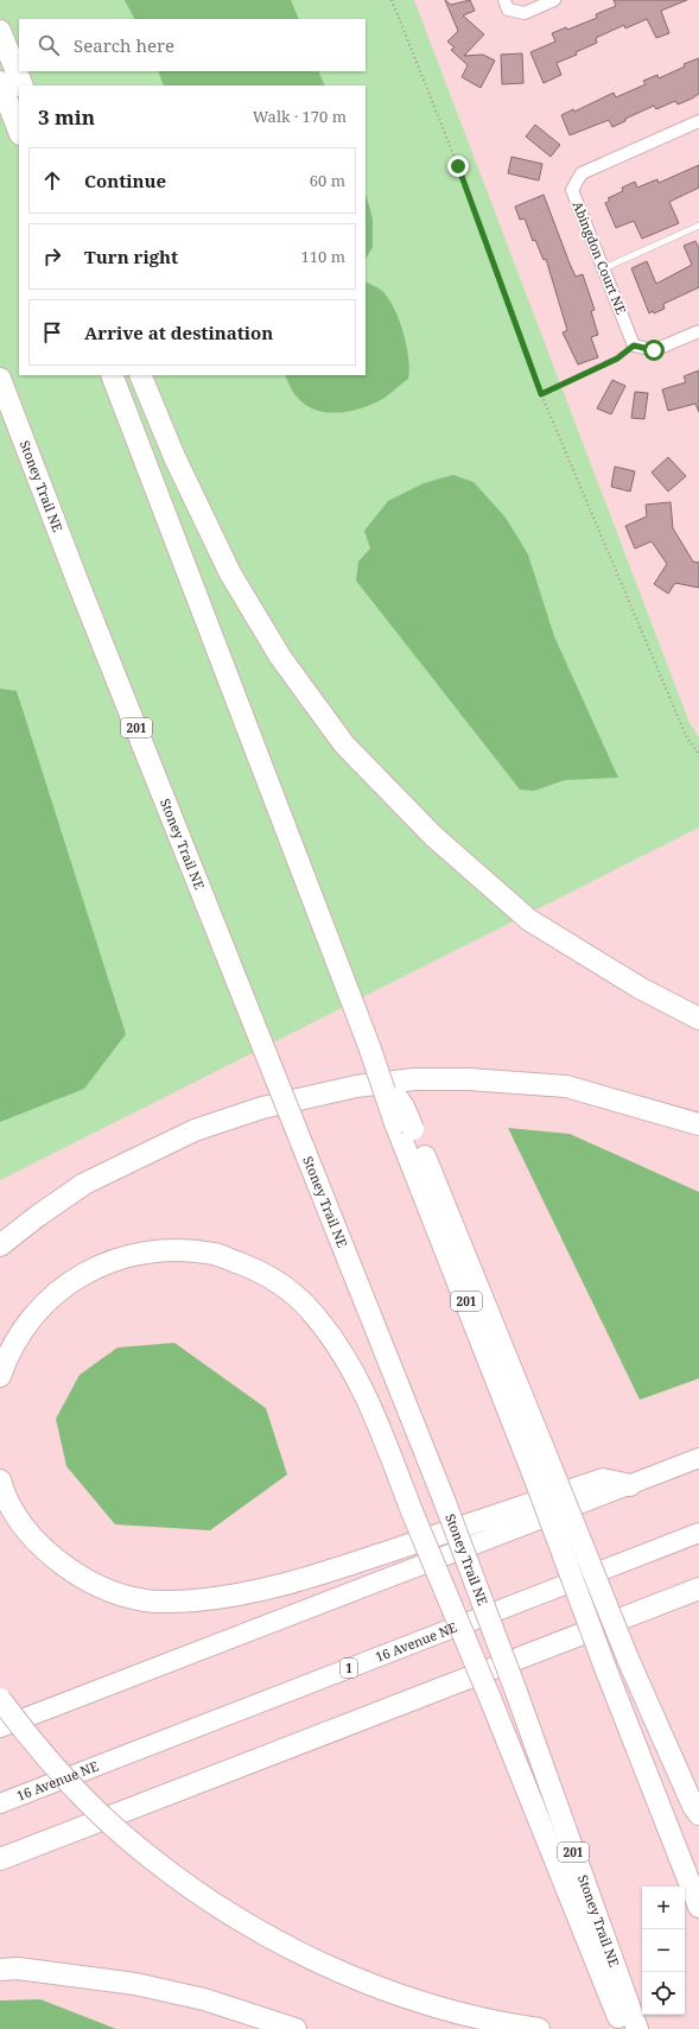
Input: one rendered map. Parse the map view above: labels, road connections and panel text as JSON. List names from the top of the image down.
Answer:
{
  "streets": {
    "highway": [
      "Stoney Trail NE",
      "201",
      "16 Avenue NE",
      "1"
    ],
    "street": ["Abingdon Court NE"]
  },
  "page": {
    "search": "Search here",
    "heading": ["3 min", "Walk · 170 m"],
    "list": [
      ["Continue", "60 m"],
      ["Turn right", "110 m"],
      "Arrive at destination"
    ],
    "map_buttons": ["+", "−"]
  }
}
